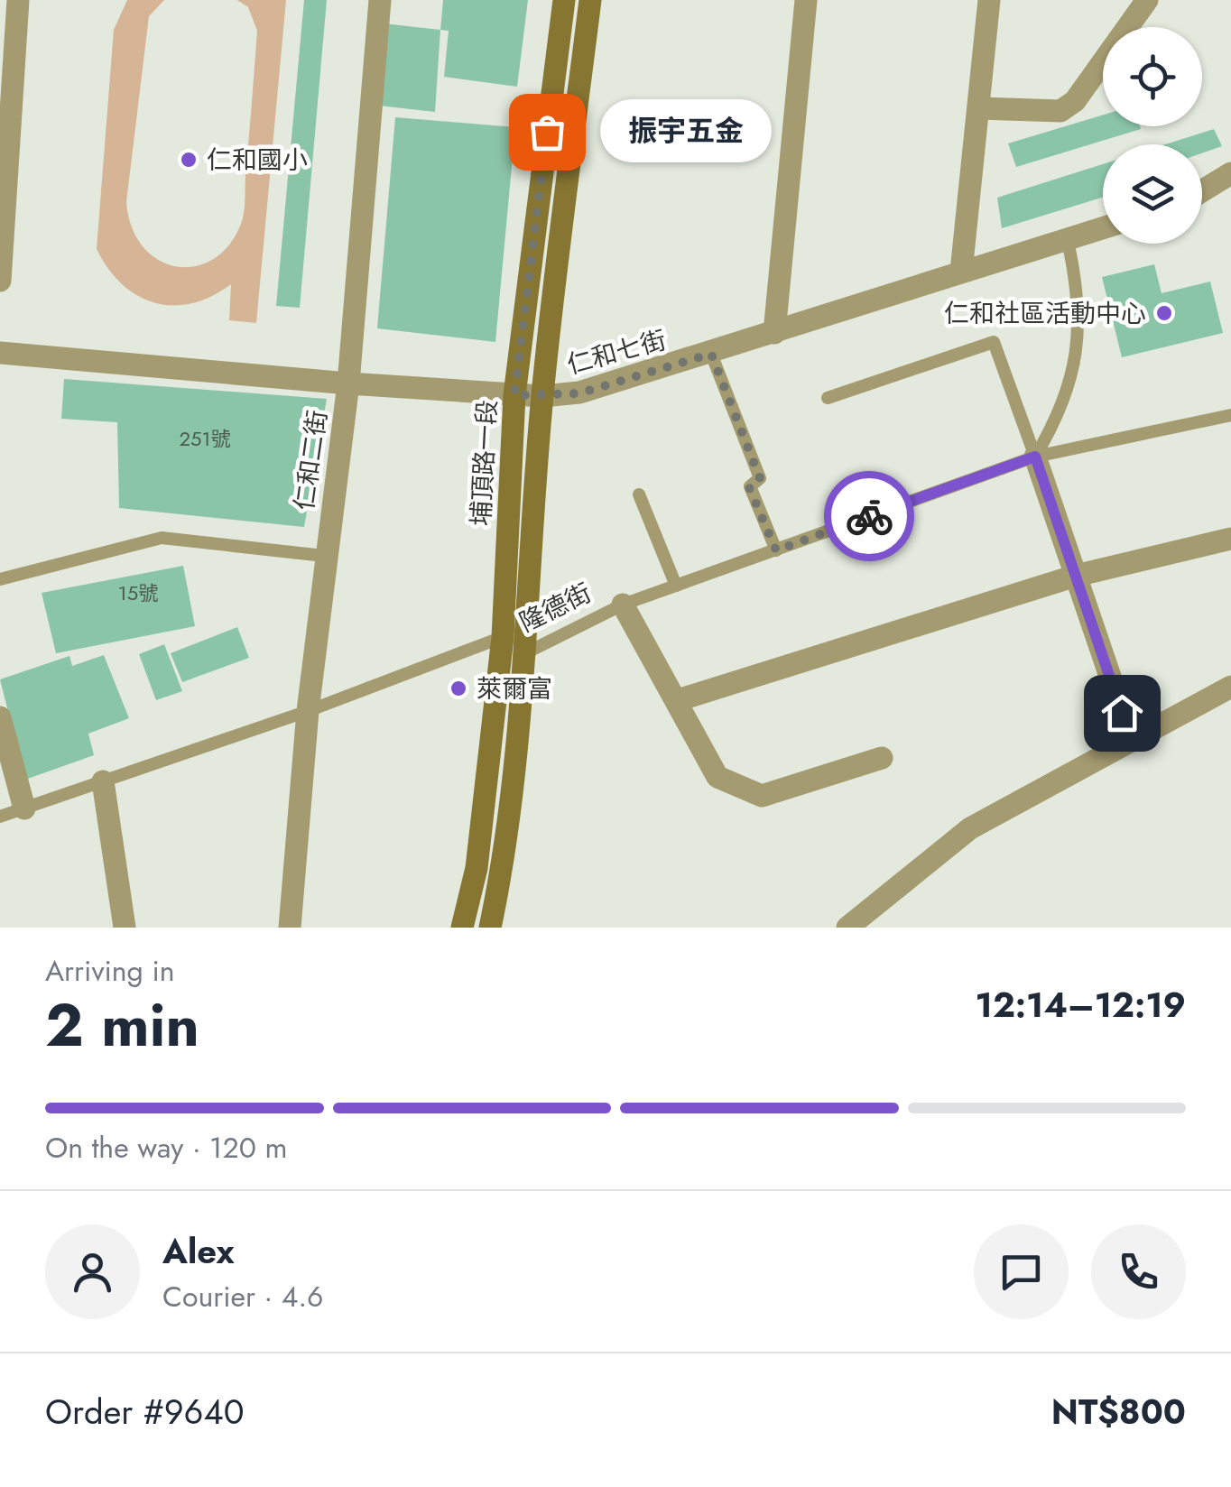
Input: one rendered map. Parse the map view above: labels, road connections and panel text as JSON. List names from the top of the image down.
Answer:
{
  "streets": {
    "street": ["仁和七街", "仁和二街", "埔頂路一段"],
    "lane": ["隆德街"]
  },
  "crossings": [
    ["仁和七街", "仁和二街"],
    ["仁和七街", "埔頂路一段"],
    ["仁和二街", "隆德街"],
    ["埔頂路一段", "隆德街"]
  ],
  "places": [
    "振宇五金",
    "仁和國小",
    "仁和社區活動中心",
    "萊爾富"
  ],
  "house_numbers": ["251號", "15號"],
  "page": {
    "bubble": "振宇五金",
    "heading": ["2 min", "Arriving in", "12:14–12:19"],
    "panel": [
      "Alex",
      "Courier · 4.6",
      "Order #9640",
      "NT$800"
    ],
    "bar": "On the way · 120 m"
  }
}
